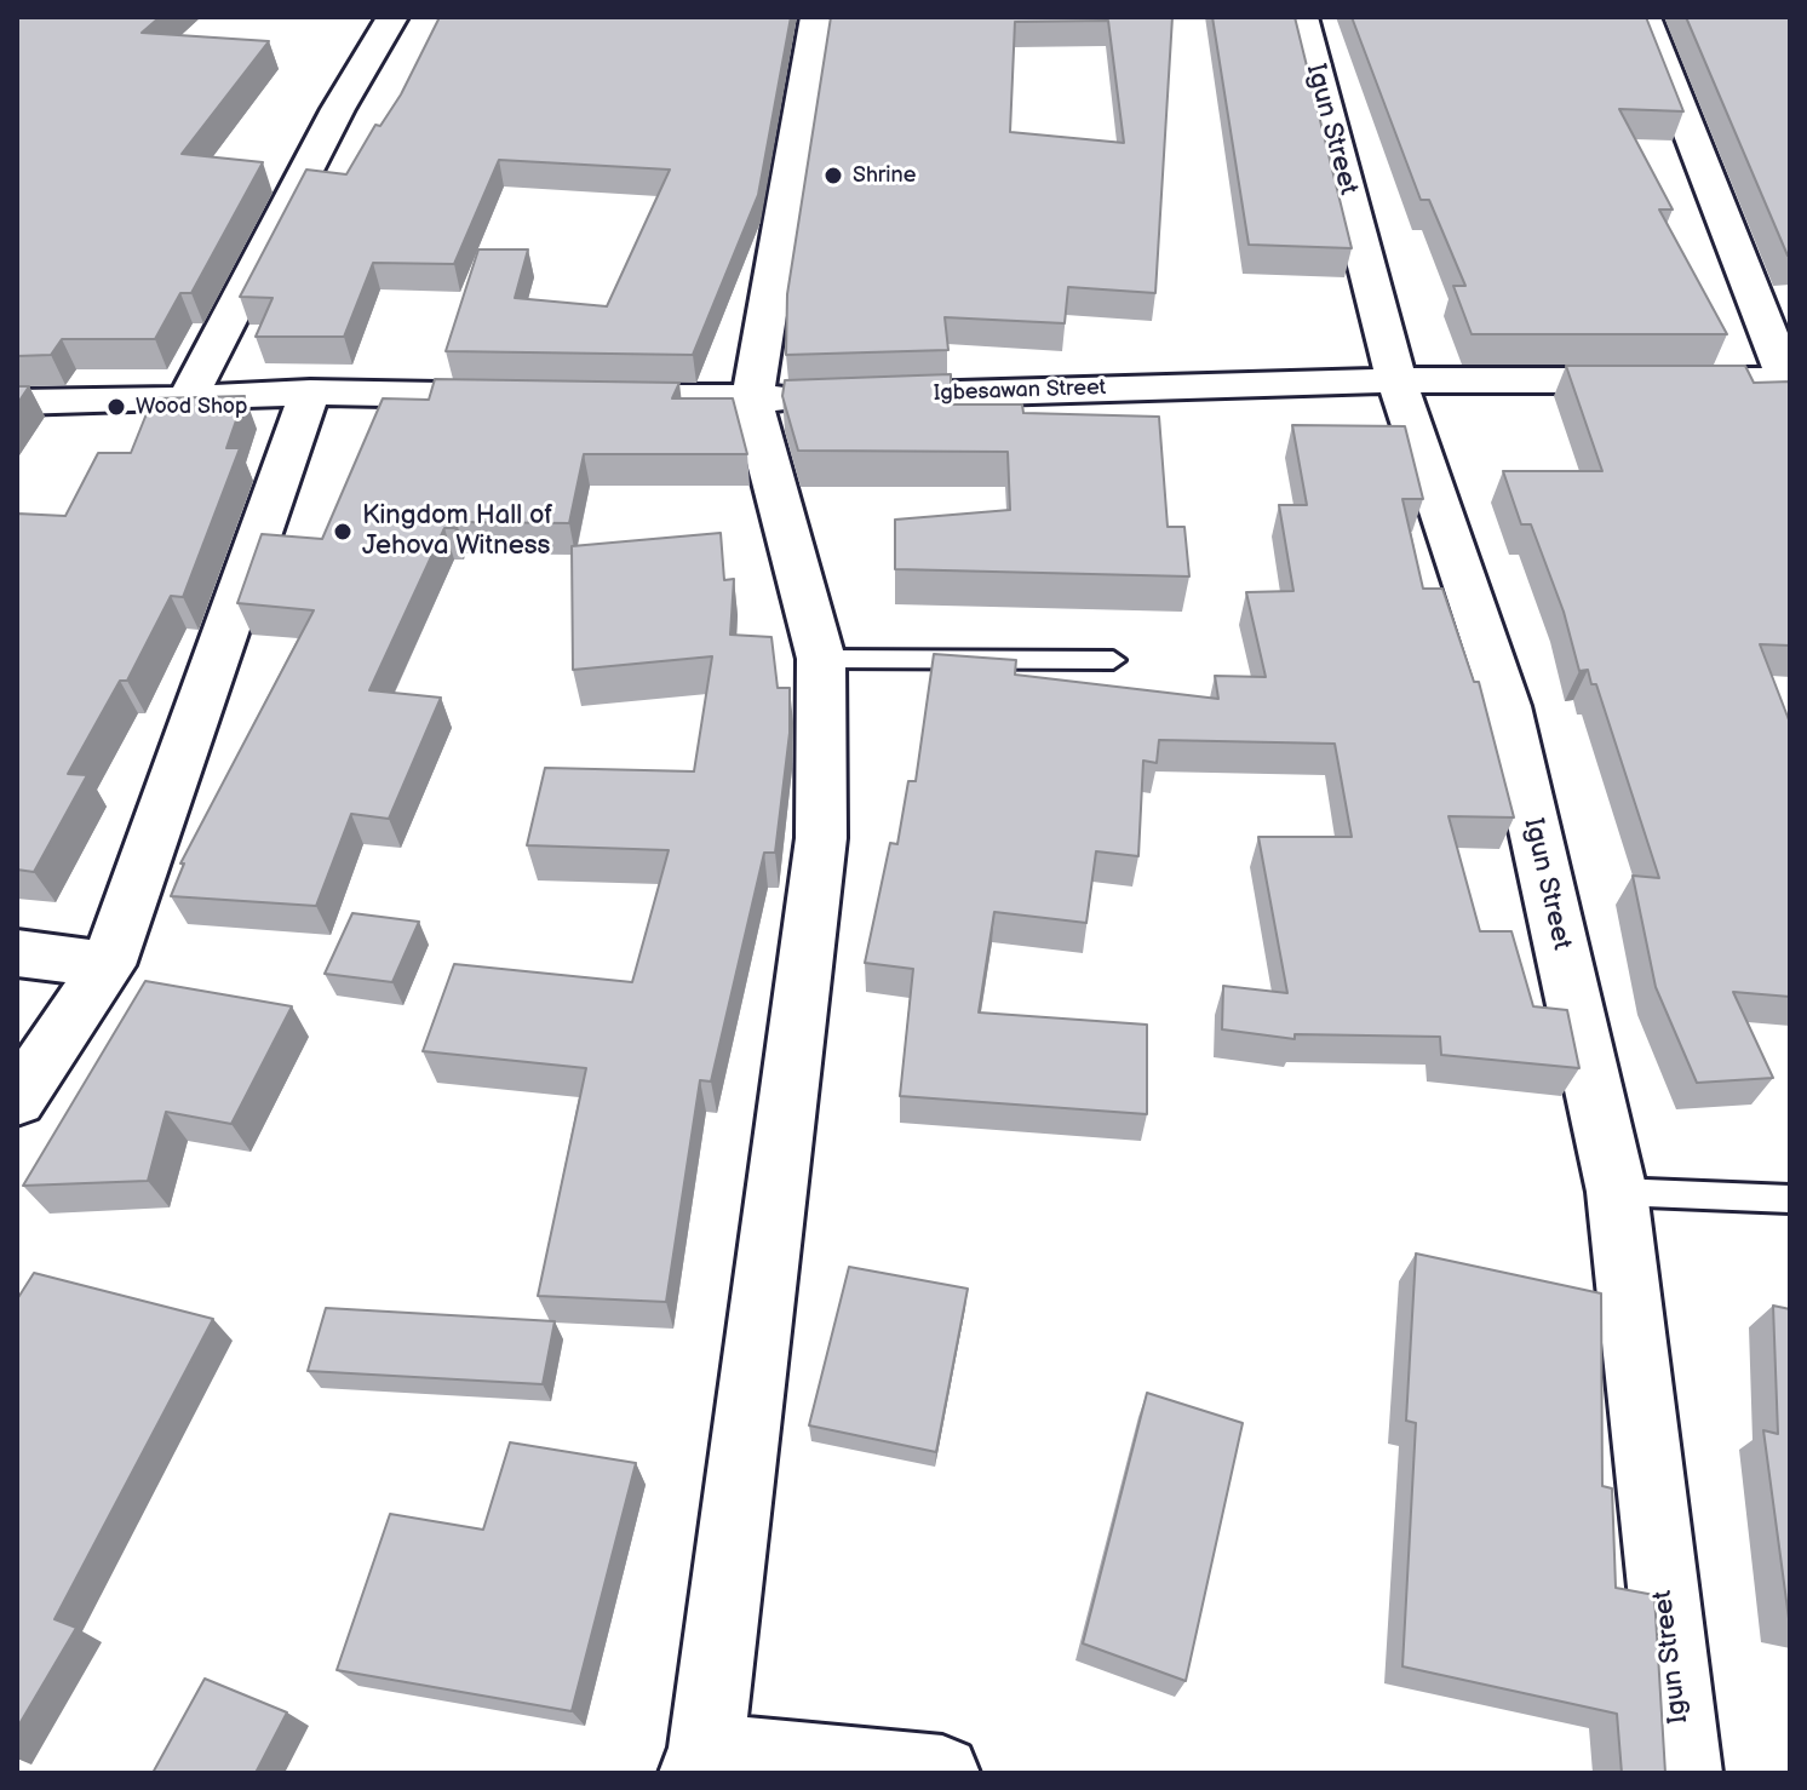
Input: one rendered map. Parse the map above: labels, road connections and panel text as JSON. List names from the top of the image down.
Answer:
{
  "streets": {
    "street": ["Igun Street", "Igbesawan Street"]
  },
  "crossings": [
    ["Igun Street", "Igbesawan Street"]
  ],
  "places": ["Shrine", "Wood Shop", "Kingdom Hall of Jehova Witness"]
}
